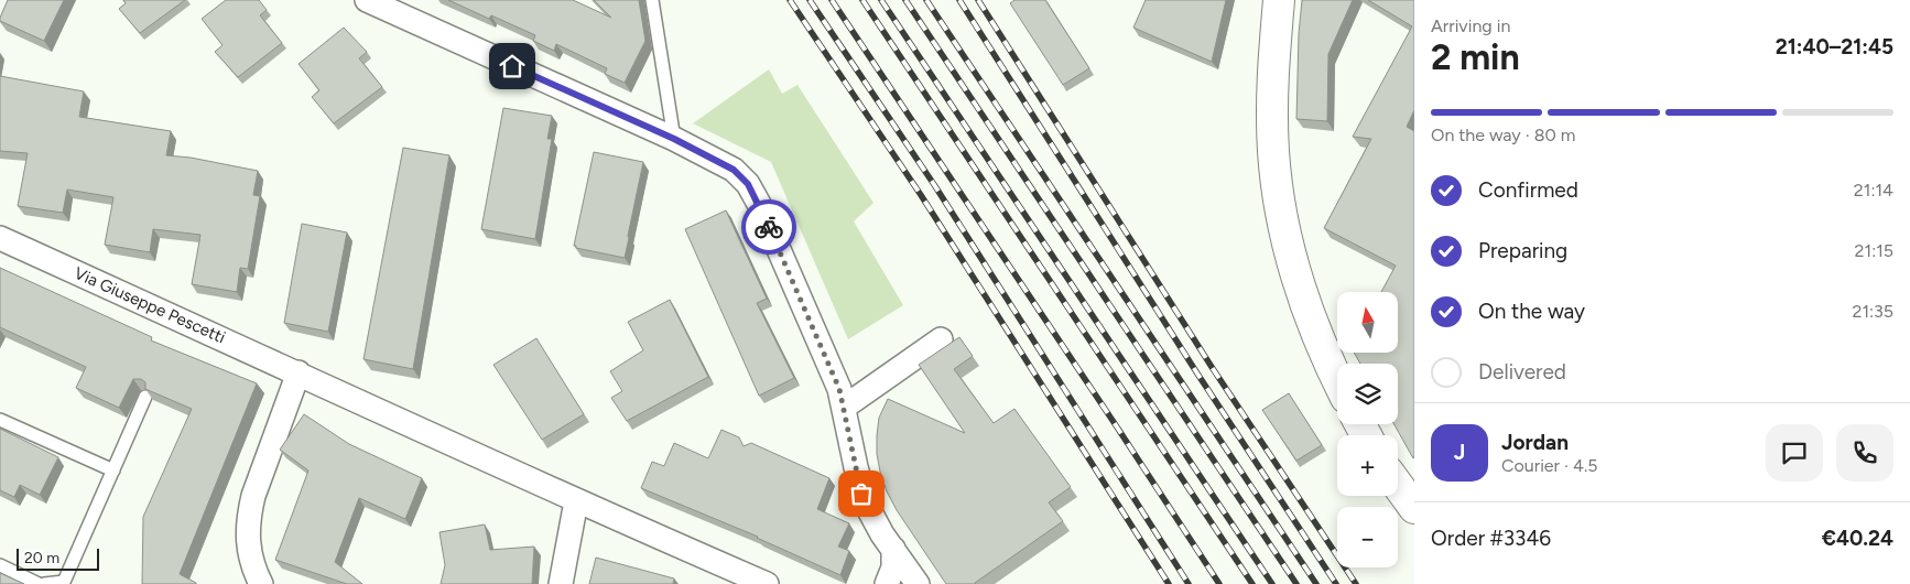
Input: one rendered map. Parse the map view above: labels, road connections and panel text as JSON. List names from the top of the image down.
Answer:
{
  "streets": {
    "street": ["Via Giuseppe Pescetti"]
  },
  "scale_bar": "20 m",
  "north": "top",
  "page": {
    "heading": ["2 min", "Arriving in", "21:40–21:45"],
    "panel": [
      "Jordan",
      "Courier · 4.5",
      "Order #3346",
      "€40.24"
    ],
    "bar": "On the way · 80 m",
    "list": [
      ["Confirmed", "21:14"],
      ["Preparing", "21:15"],
      ["On the way", "21:35"],
      "Delivered"
    ],
    "map_buttons": ["+", "−"],
    "round": "J",
    "scale": "20 m"
  }
}
